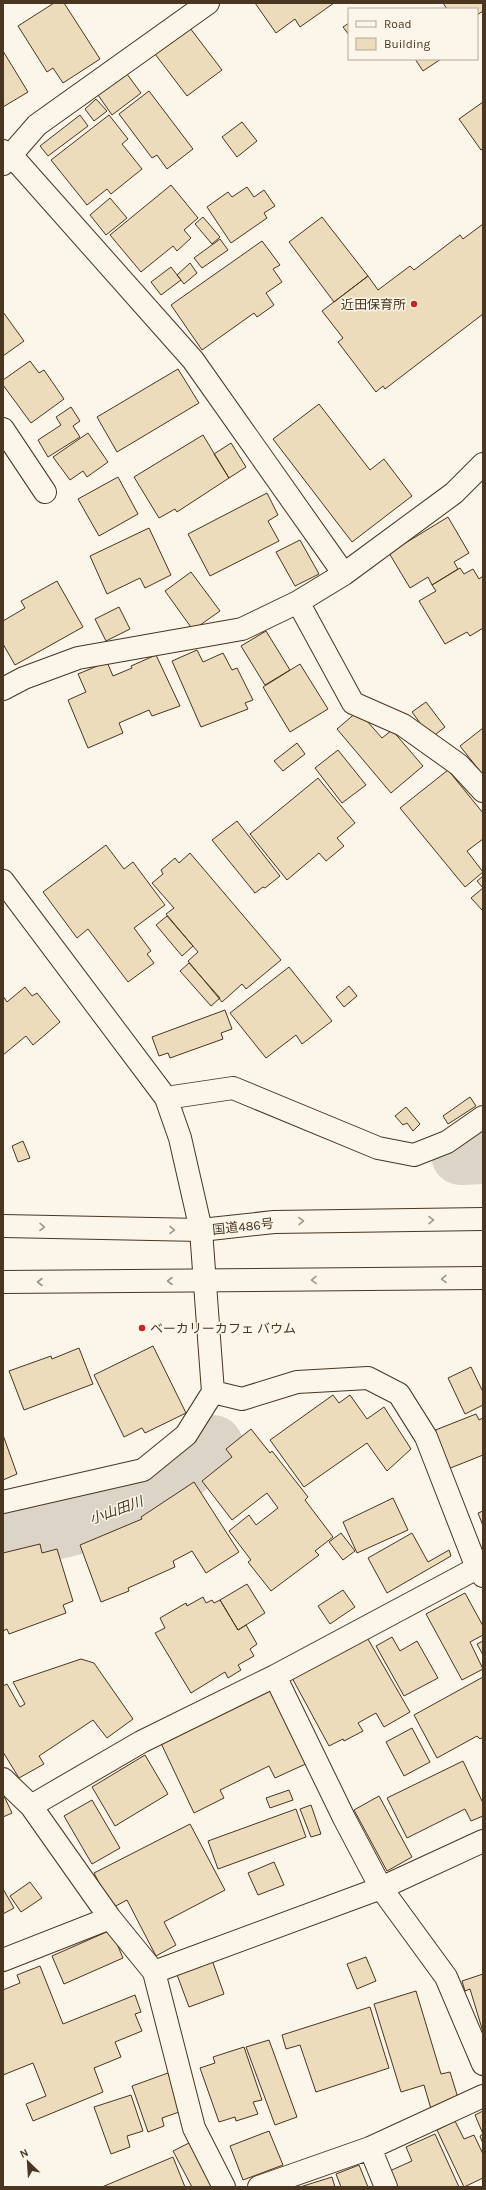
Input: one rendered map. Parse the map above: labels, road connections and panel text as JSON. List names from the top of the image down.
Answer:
{
  "streets": {
    "main road": ["国道486号"]
  },
  "water": ["小山田川"],
  "places": ["近田保育所", "ベーカリーカフェ バウム"],
  "legend": ["Road", "Building"],
  "north": "top left"
}
